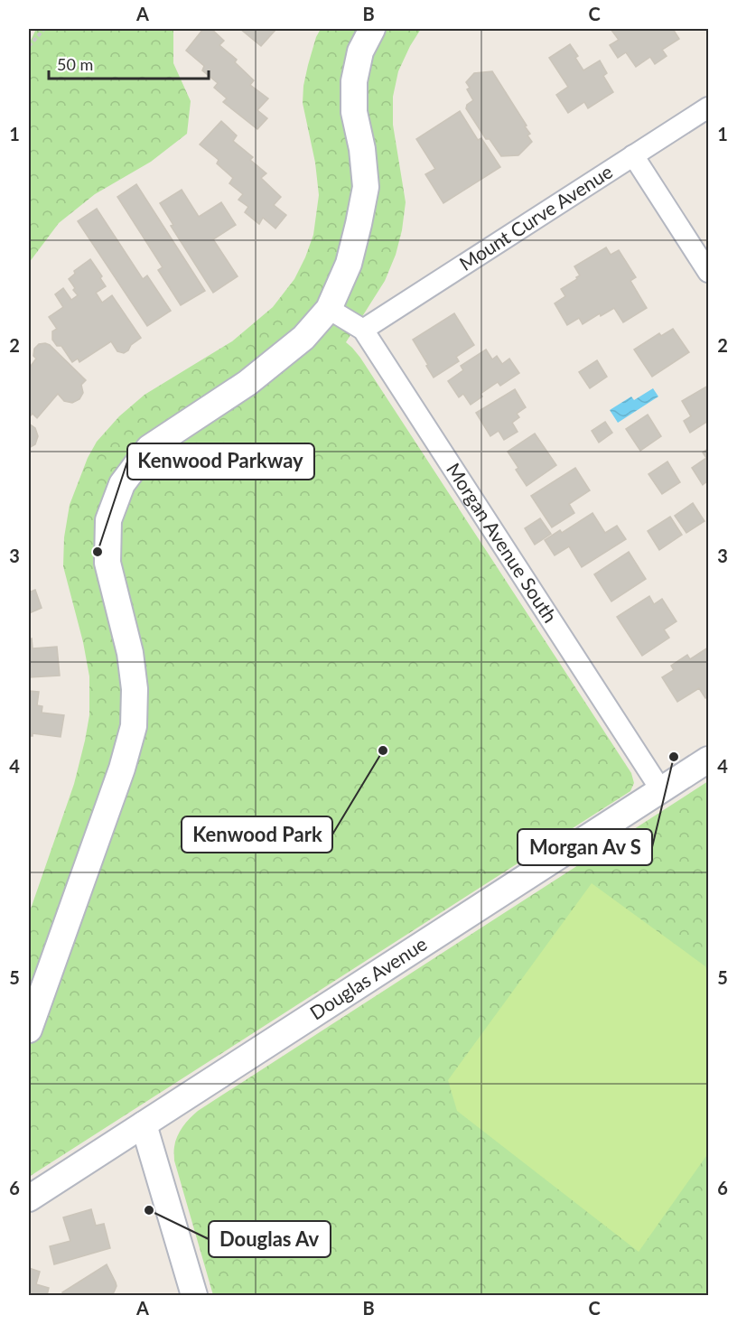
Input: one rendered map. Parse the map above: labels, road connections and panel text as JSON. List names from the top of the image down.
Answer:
{
  "streets": {
    "street": ["Mount Curve Avenue", "Morgan Avenue South", "Douglas Avenue"]
  },
  "crossings": [
    ["Mount Curve Avenue", "Morgan Avenue South"],
    ["Morgan Avenue South", "Douglas Avenue"]
  ],
  "places": [
    "Kenwood Parkway",
    "Kenwood Park",
    "Morgan Av S",
    "Douglas Av"
  ],
  "scale_bar": "50 m",
  "grid": {
    "columns": ["A", "B", "C"],
    "rows": [
      "1",
      "2",
      "3",
      "4",
      "5",
      "6"
    ]
  }
}
